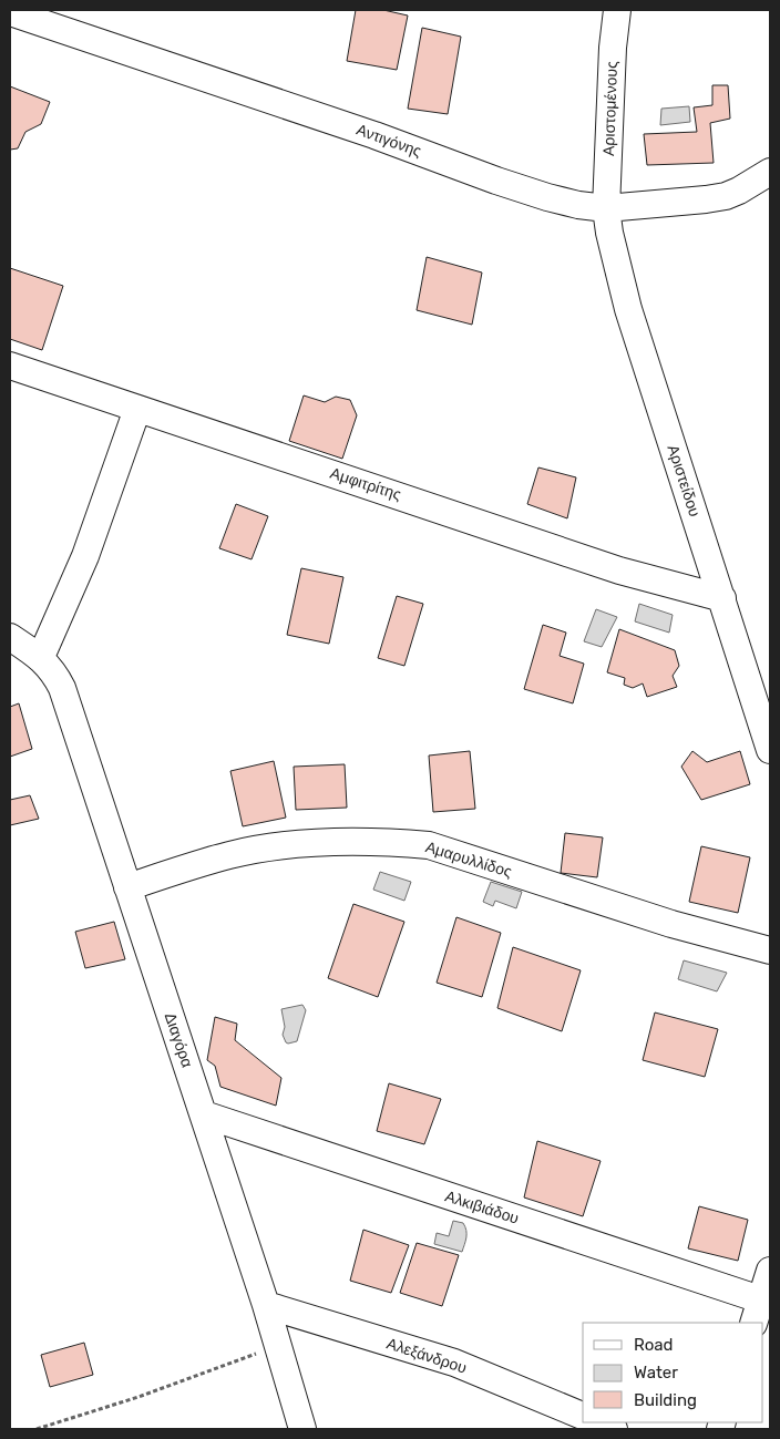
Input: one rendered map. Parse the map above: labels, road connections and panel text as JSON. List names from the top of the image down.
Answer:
{
  "streets": {
    "street": [
      "Αριστομένους",
      "Αντιγόνης",
      "Αριστείδου",
      "Αμφιτρίτης",
      "Αμαρυλλίδος",
      "Διαγόρα",
      "Αλκιβιάδου",
      "Αλεξάνδρου"
    ]
  },
  "crossings": [
    ["Αριστομένους", "Αντιγόνης"],
    ["Αριστομένους", "Αριστείδου"],
    ["Αντιγόνης", "Αριστείδου"],
    ["Αριστείδου", "Αμφιτρίτης"],
    ["Αμαρυλλίδος", "Διαγόρα"],
    ["Διαγόρα", "Αλκιβιάδου"],
    ["Διαγόρα", "Αλεξάνδρου"]
  ],
  "legend": ["Road", "Water", "Building"]
}
